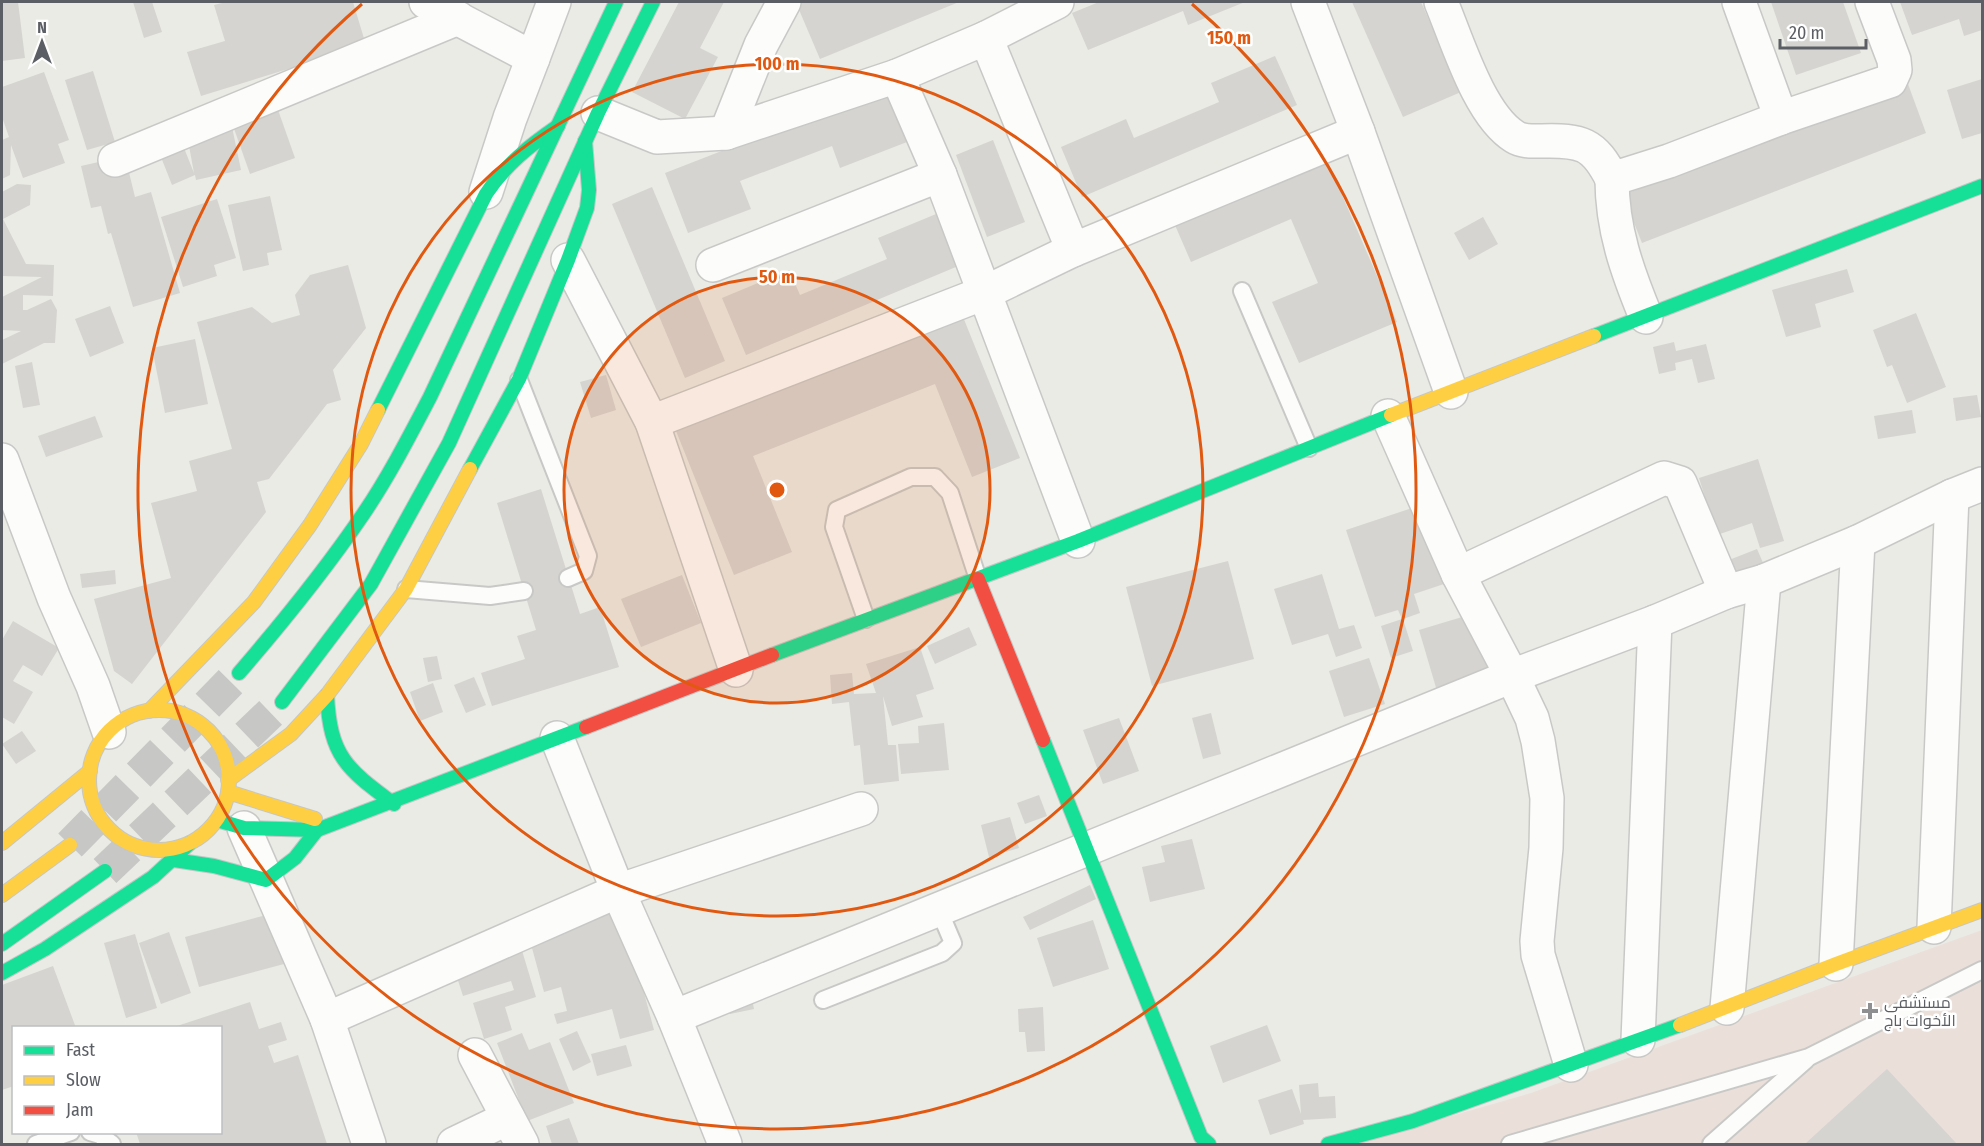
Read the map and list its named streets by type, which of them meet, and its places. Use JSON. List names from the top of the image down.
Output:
{
  "places": {
    "health": ["مستشفى الأخوات باج"]
  },
  "legend": ["Fast", "Slow", "Jam"],
  "scale_bar": "20 m",
  "north": "top",
  "rings": ["150 m", "100 m", "50 m"]
}
